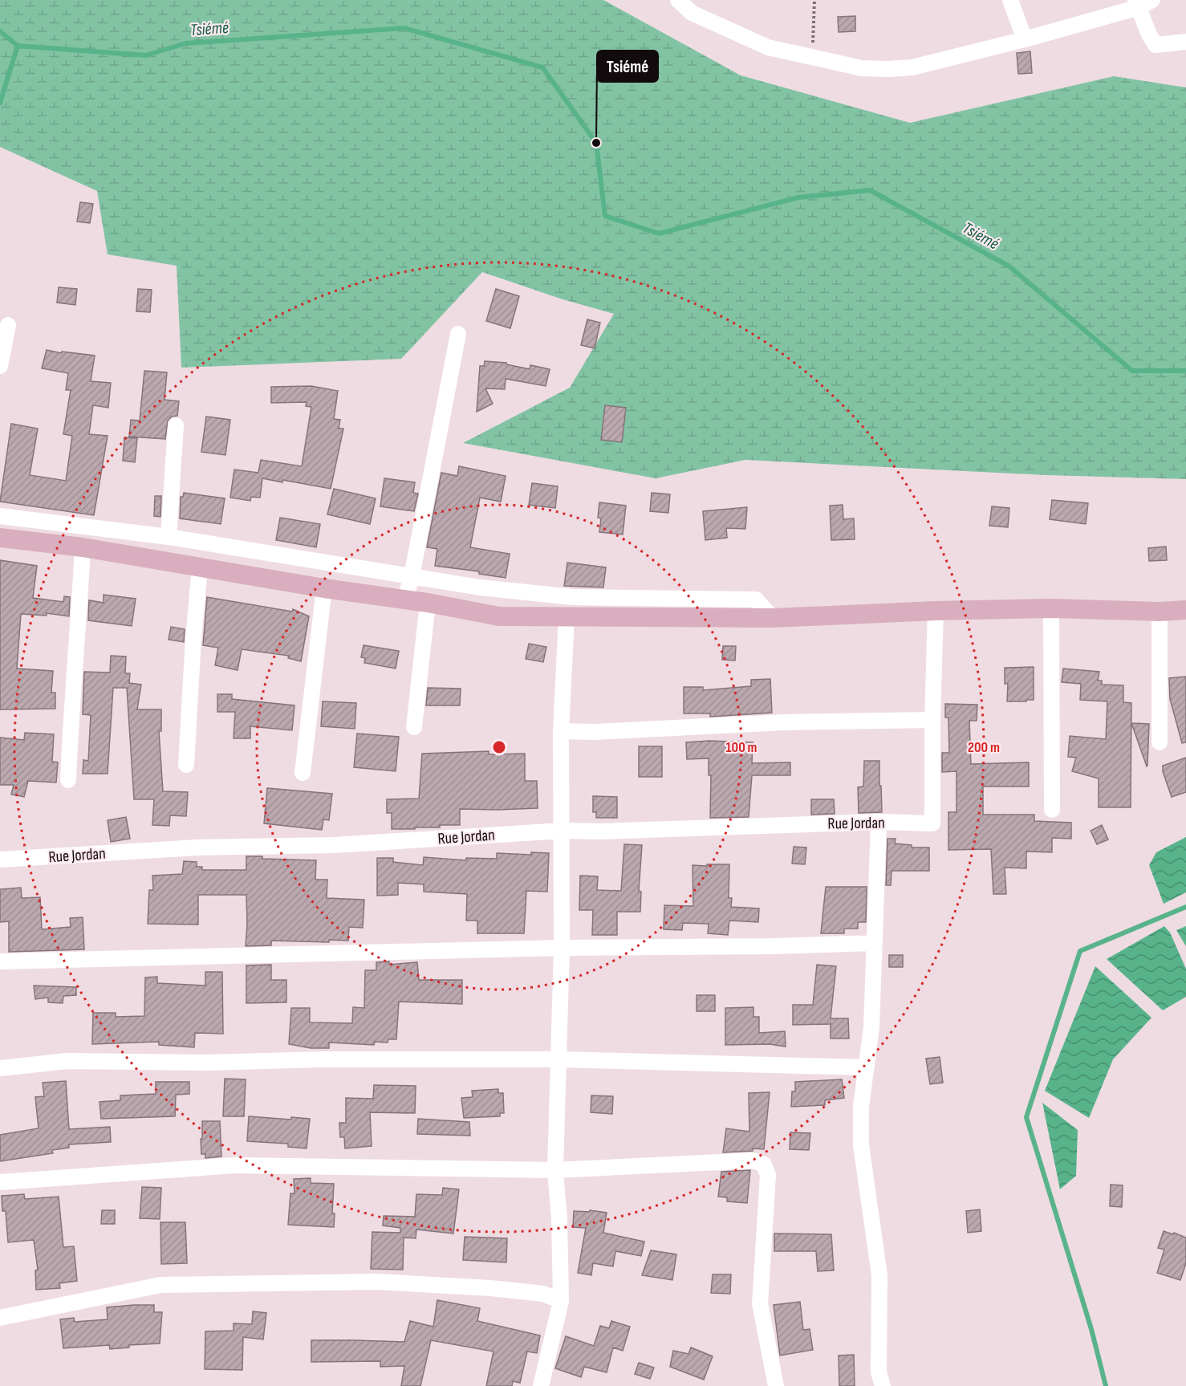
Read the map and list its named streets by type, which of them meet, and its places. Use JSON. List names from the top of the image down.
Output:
{
  "streets": {
    "street": ["Rue Jordan"]
  },
  "water": ["Tsiémé"],
  "places": ["Tsiémé"],
  "rings": ["100 m", "200 m"]
}
